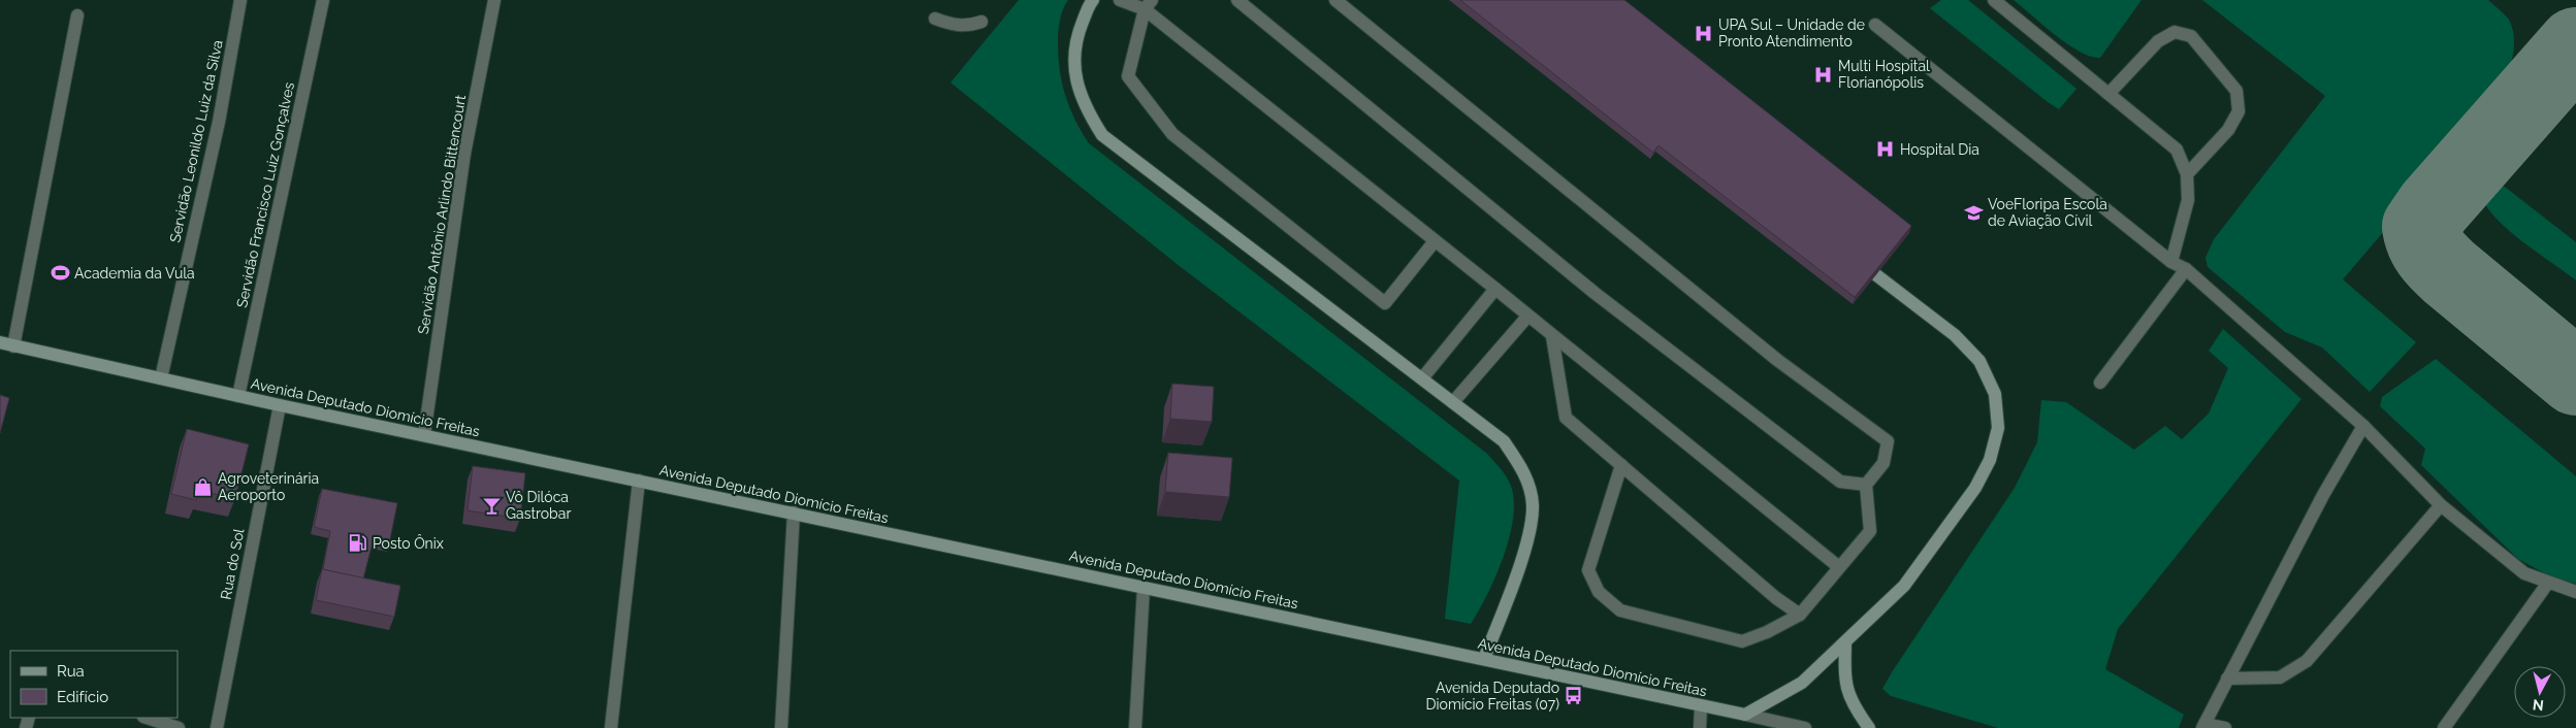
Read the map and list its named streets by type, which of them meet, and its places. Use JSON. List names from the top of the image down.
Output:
{
  "streets": {
    "street": [
      "Servidão Leonildo Luiz da Silva",
      "Servidão Francisco Luiz Gonçalves",
      "Servidão Antônio Arlindo Bittencourt",
      "Avenida Deputado Diomício Freitas",
      "Rua do Sol"
    ]
  },
  "crossings": [
    ["Servidão Leonildo Luiz da Silva", "Avenida Deputado Diomício Freitas"],
    ["Servidão Francisco Luiz Gonçalves", "Avenida Deputado Diomício Freitas"],
    ["Servidão Antônio Arlindo Bittencourt", "Avenida Deputado Diomício Freitas"],
    ["Avenida Deputado Diomício Freitas", "Rua do Sol"]
  ],
  "places": {
    "hospital": ["UPA Sul – Unidade de Pronto Atendimento", "Multi Hospital Florianópolis", "Hospital Dia"],
    "school or university": ["VoeFloripa Escola de Aviação Cívil"],
    "sports": ["Academia da Vula"],
    "shop": ["Agroveterinária Aeroporto"],
    "bar": ["Vô Dilóca Gastrobar"],
    "fuel station": ["Posto Ônix"],
    "bus stop": ["Avenida Deputado Diomício Freitas (07)"]
  },
  "legend": ["Rua", "Edifício"],
  "north": "bottom"
}
